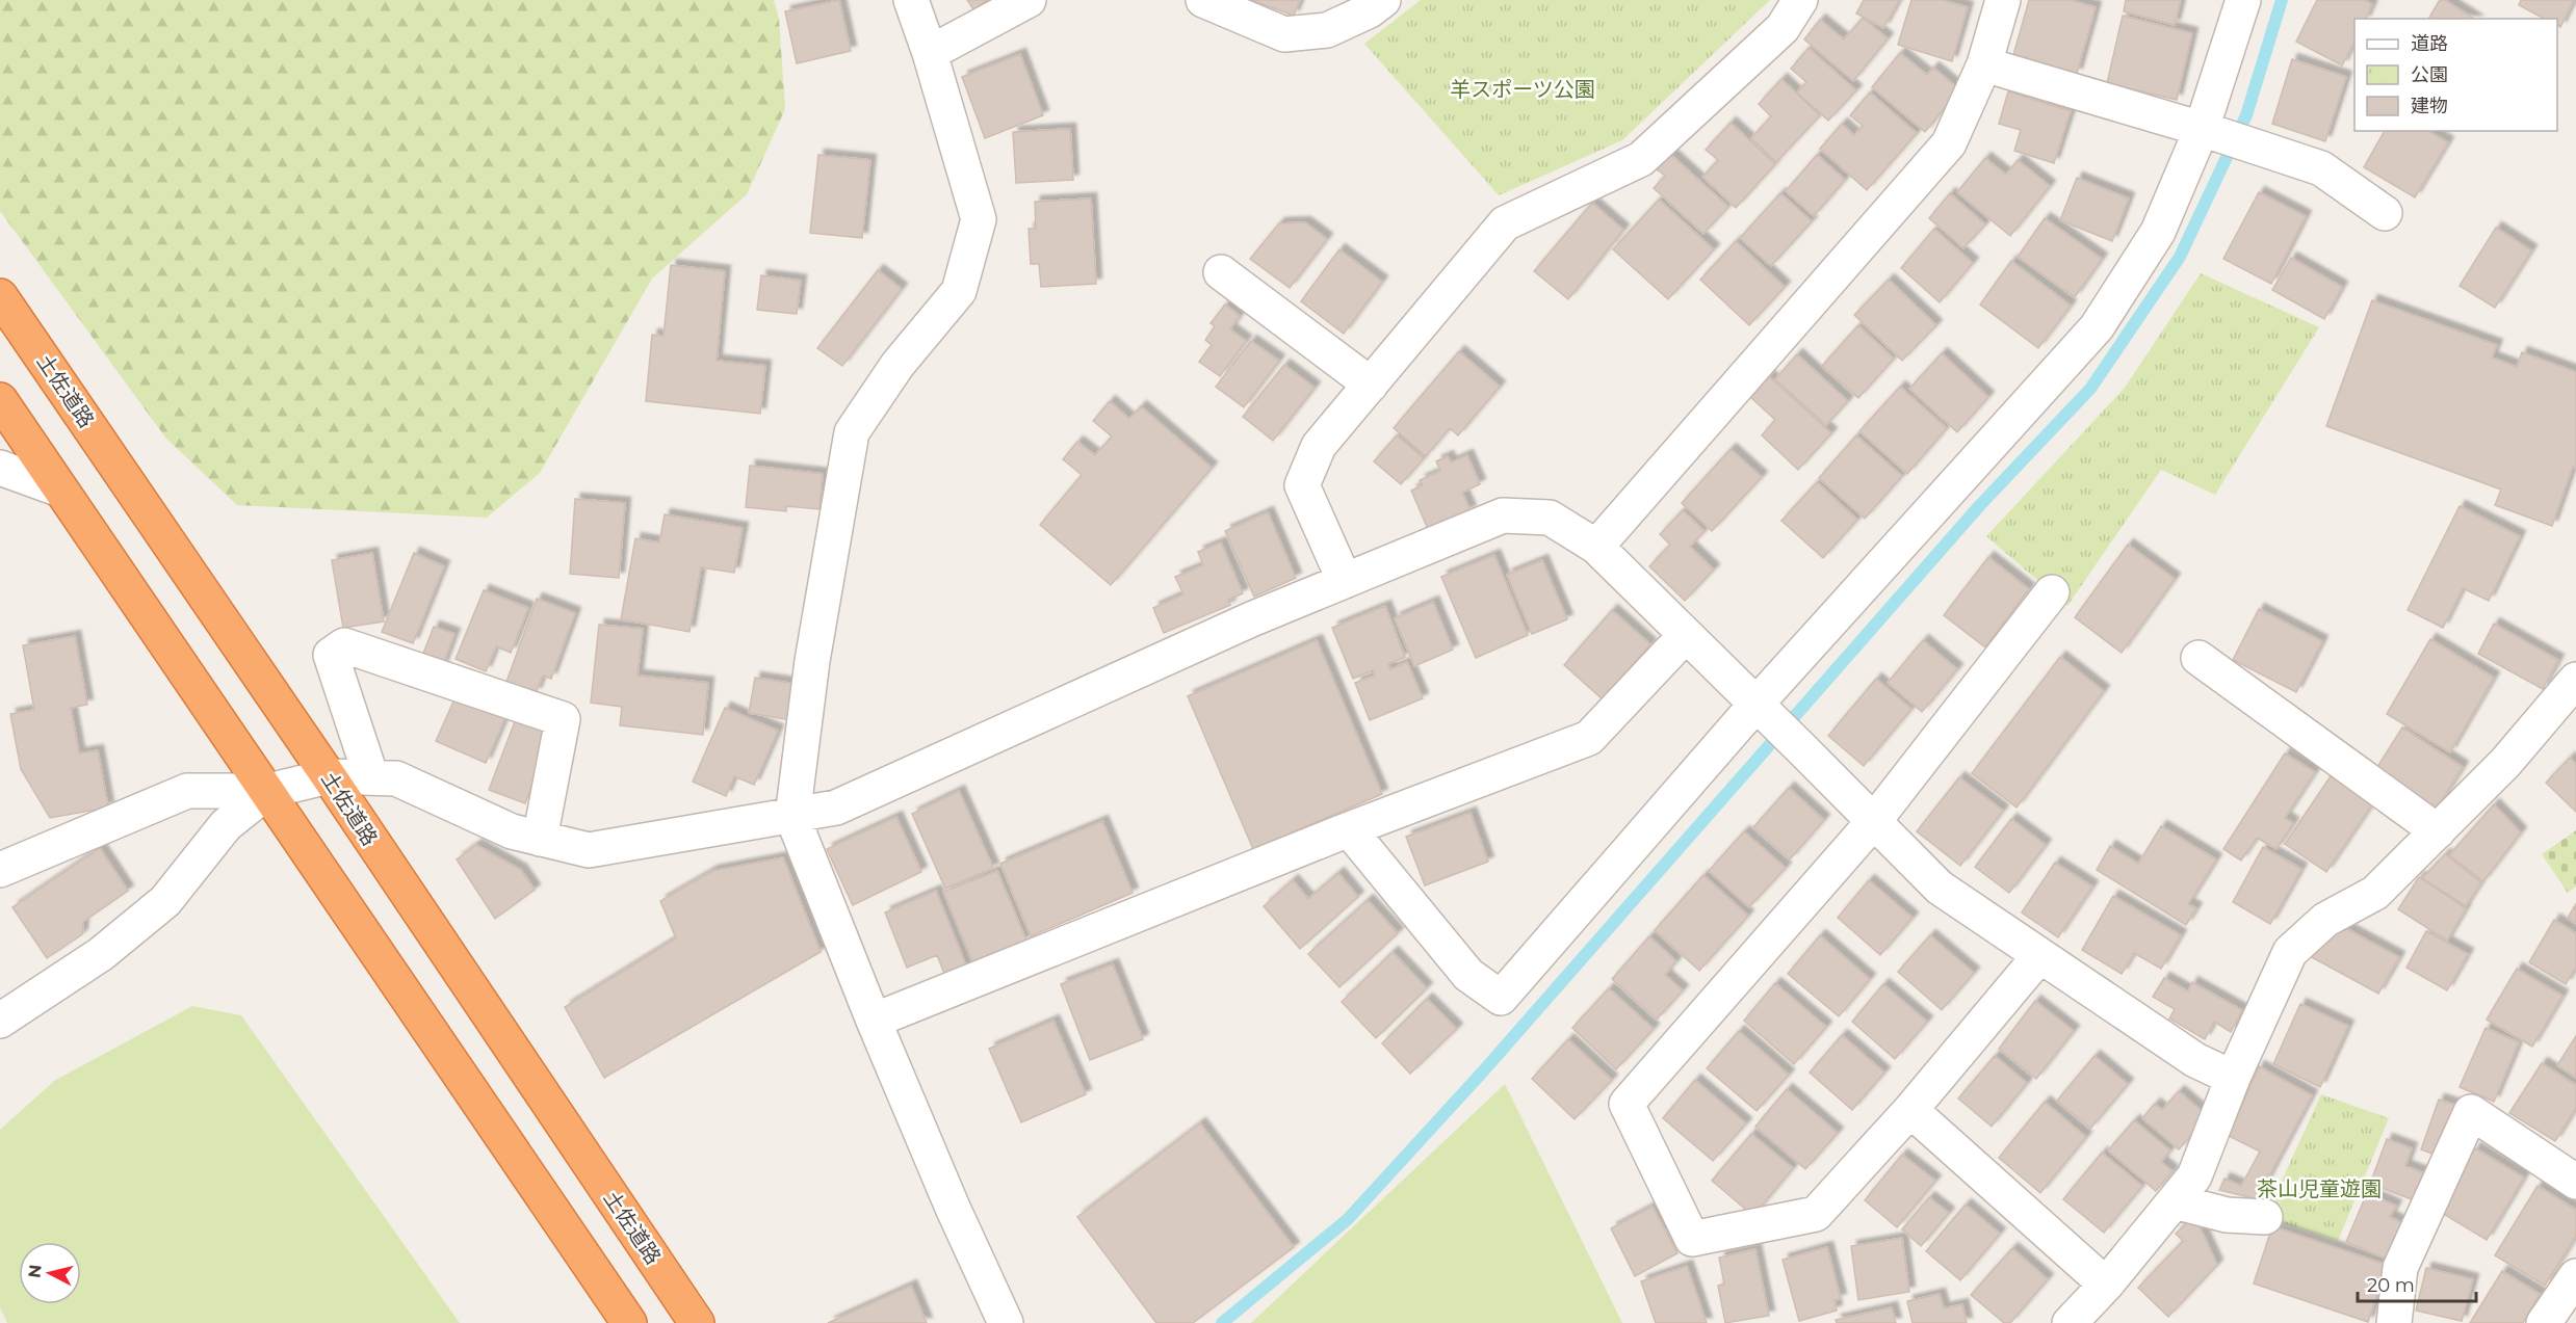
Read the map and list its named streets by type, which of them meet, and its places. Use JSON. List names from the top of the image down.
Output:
{
  "streets": {
    "highway": ["土佐道路"]
  },
  "parks": ["羊スポーツ公園", "茶山児童遊園"],
  "legend": ["道路", "公園", "建物"],
  "scale_bar": "20 m",
  "north": "left"
}
